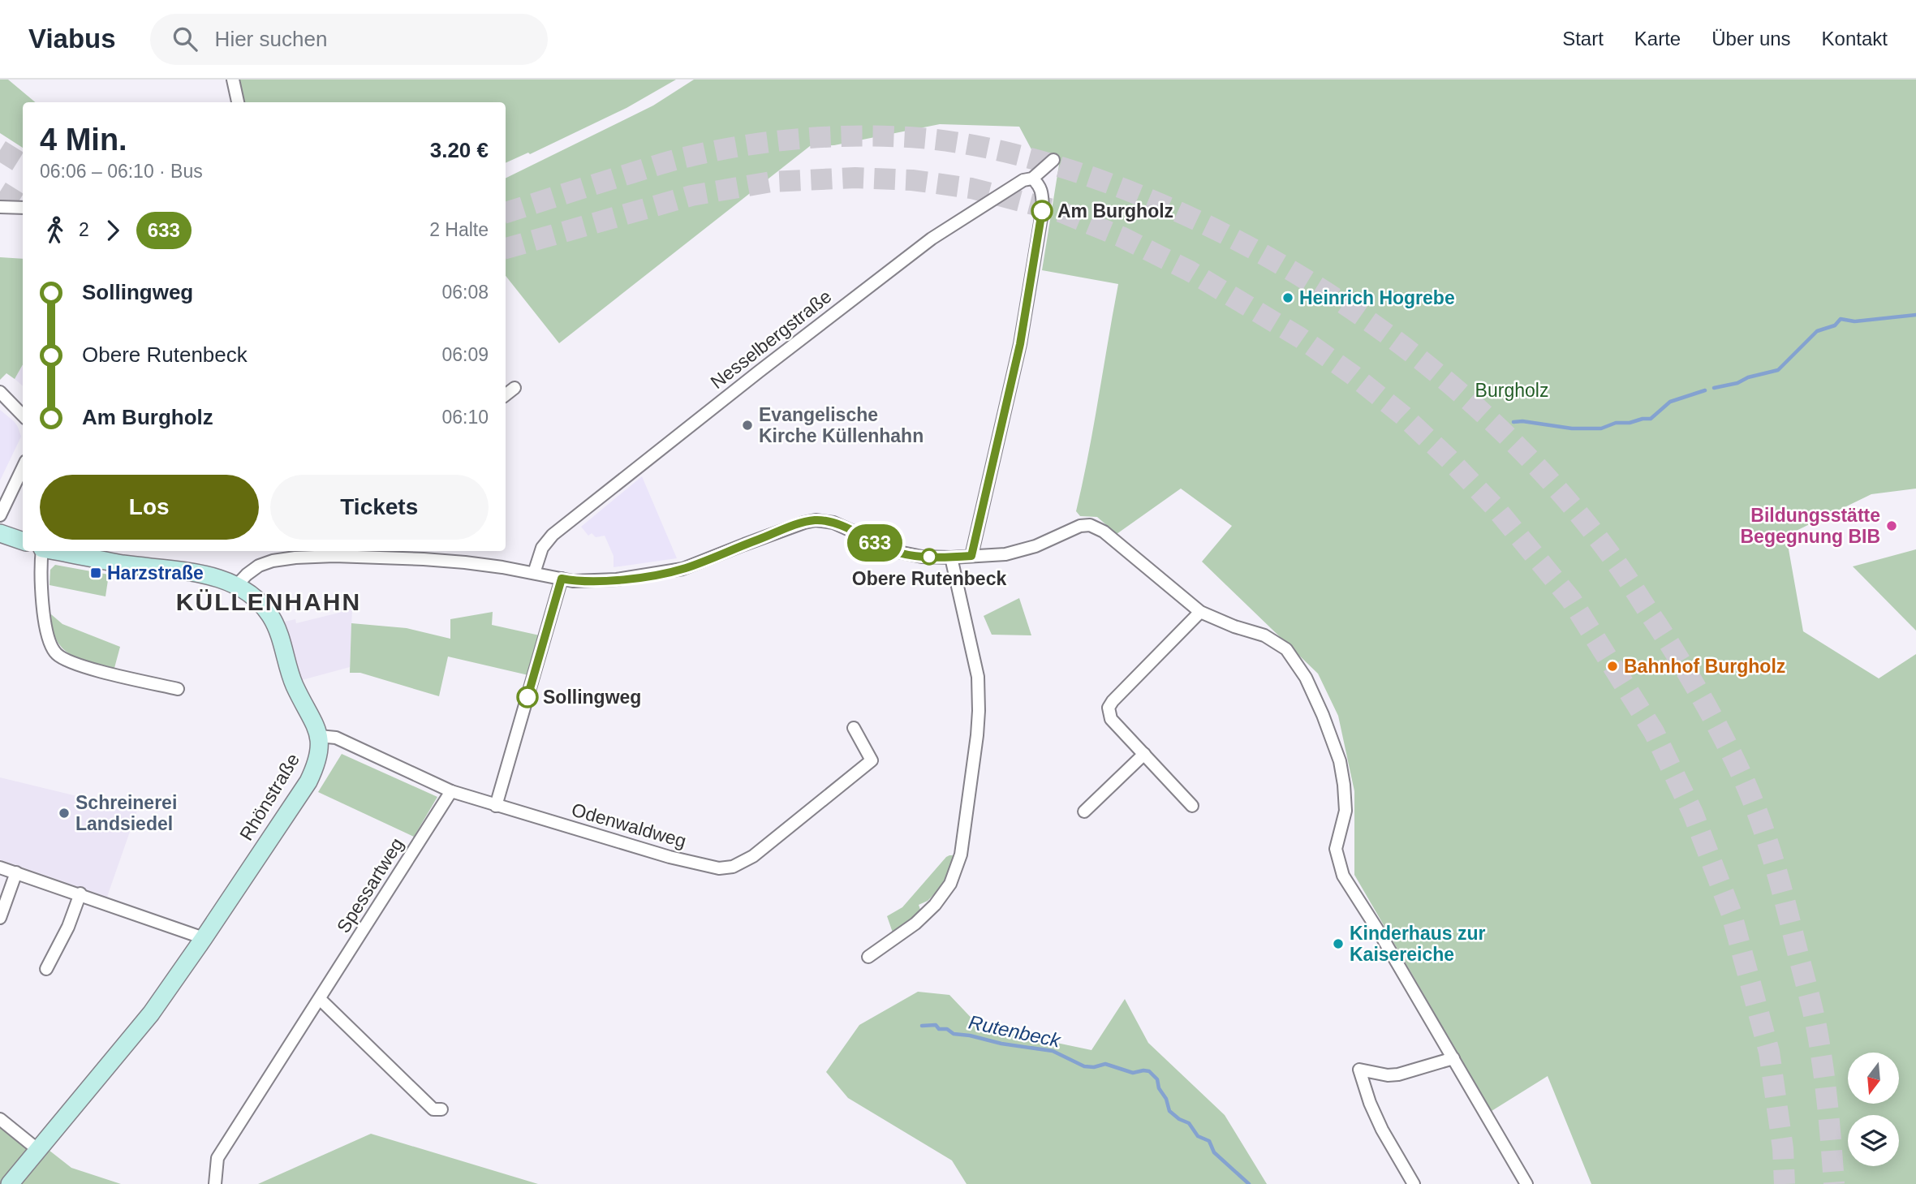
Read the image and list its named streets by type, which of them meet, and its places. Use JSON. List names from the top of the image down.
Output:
{
  "streets": {
    "street": [
      "Nesselbergstraße",
      "Rhönstraße",
      "Odenwaldweg",
      "Spessartweg"
    ]
  },
  "crossings": [
    ["Rhönstraße", "Odenwaldweg"],
    ["Odenwaldweg", "Spessartweg"]
  ],
  "districts": ["KÜLLENHAHN"],
  "water": ["Rutenbeck"],
  "parks": ["Burgholz"],
  "places": {
    "other": [
      "Am Burgholz",
      "Heinrich Hogrebe",
      "Evangelische Kirche Küllenhahn",
      "Bildungsstätte Begegnung BIB",
      "Obere Rutenbeck",
      "Bahnhof Burgholz",
      "Sollingweg",
      "Schreinerei Landsiedel",
      "Kinderhaus zur Kaisereiche"
    ],
    "transit": ["Harzstraße"]
  },
  "lines": ["bus line 633"],
  "north": "bottom",
  "page": {
    "header": "Viabus",
    "search": "Hier suchen",
    "nav": [
      "Start",
      "Karte",
      "Über uns",
      "Kontakt"
    ],
    "on_map": "633",
    "heading": ["4 Min.", "06:06 – 06:10 · Bus", "3.20 €"],
    "legs": ["2", "633", "2 Halte"],
    "list": [
      {
        "name": "Sollingweg",
        "value": "06:08"
      },
      {
        "name": "Obere Rutenbeck",
        "value": "06:09"
      },
      {
        "name": "Am Burgholz",
        "value": "06:10"
      }
    ],
    "buttons": ["Los", "Tickets"]
  }
}
